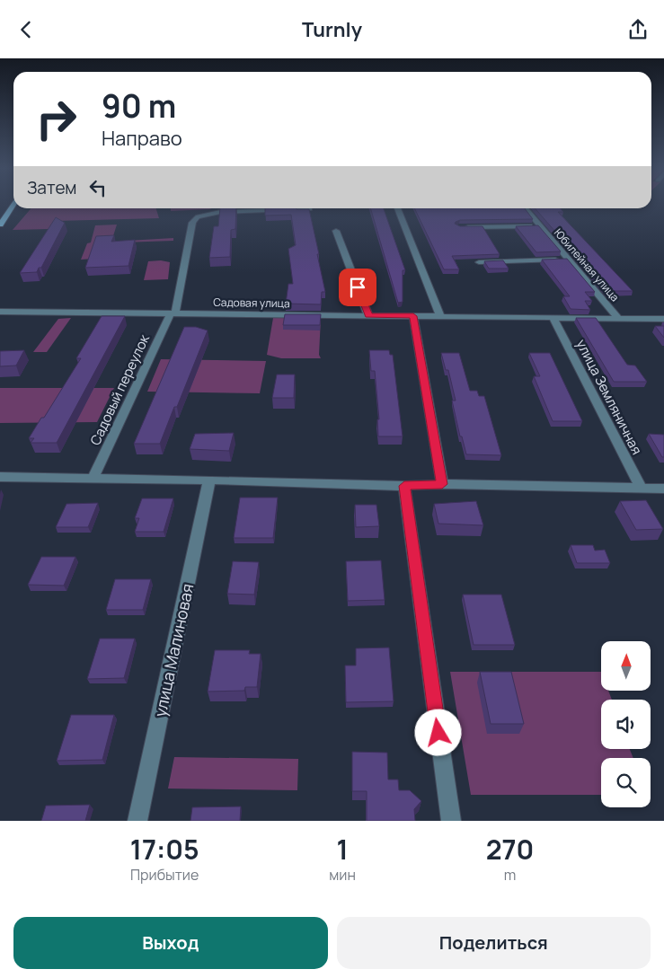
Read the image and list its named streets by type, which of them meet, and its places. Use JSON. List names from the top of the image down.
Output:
{
  "streets": {
    "street": [
      "Юбилейная улица",
      "Садовая улица",
      "Садовый переулок",
      "улица Земляничная",
      "улица Малиновая"
    ]
  },
  "crossings": [
    ["Юбилейная улица", "Садовая улица"],
    ["Садовая улица", "Садовый переулок"],
    ["Садовая улица", "улица Земляничная"]
  ],
  "north": "top",
  "page": {
    "header": "Turnly",
    "turn": ["90 m", "Направо"],
    "then": "Затем",
    "eta": [
      "17:05",
      "Прибытие",
      "1",
      "мин",
      "270",
      "m"
    ],
    "buttons": ["Выход", "Поделиться"]
  }
}
